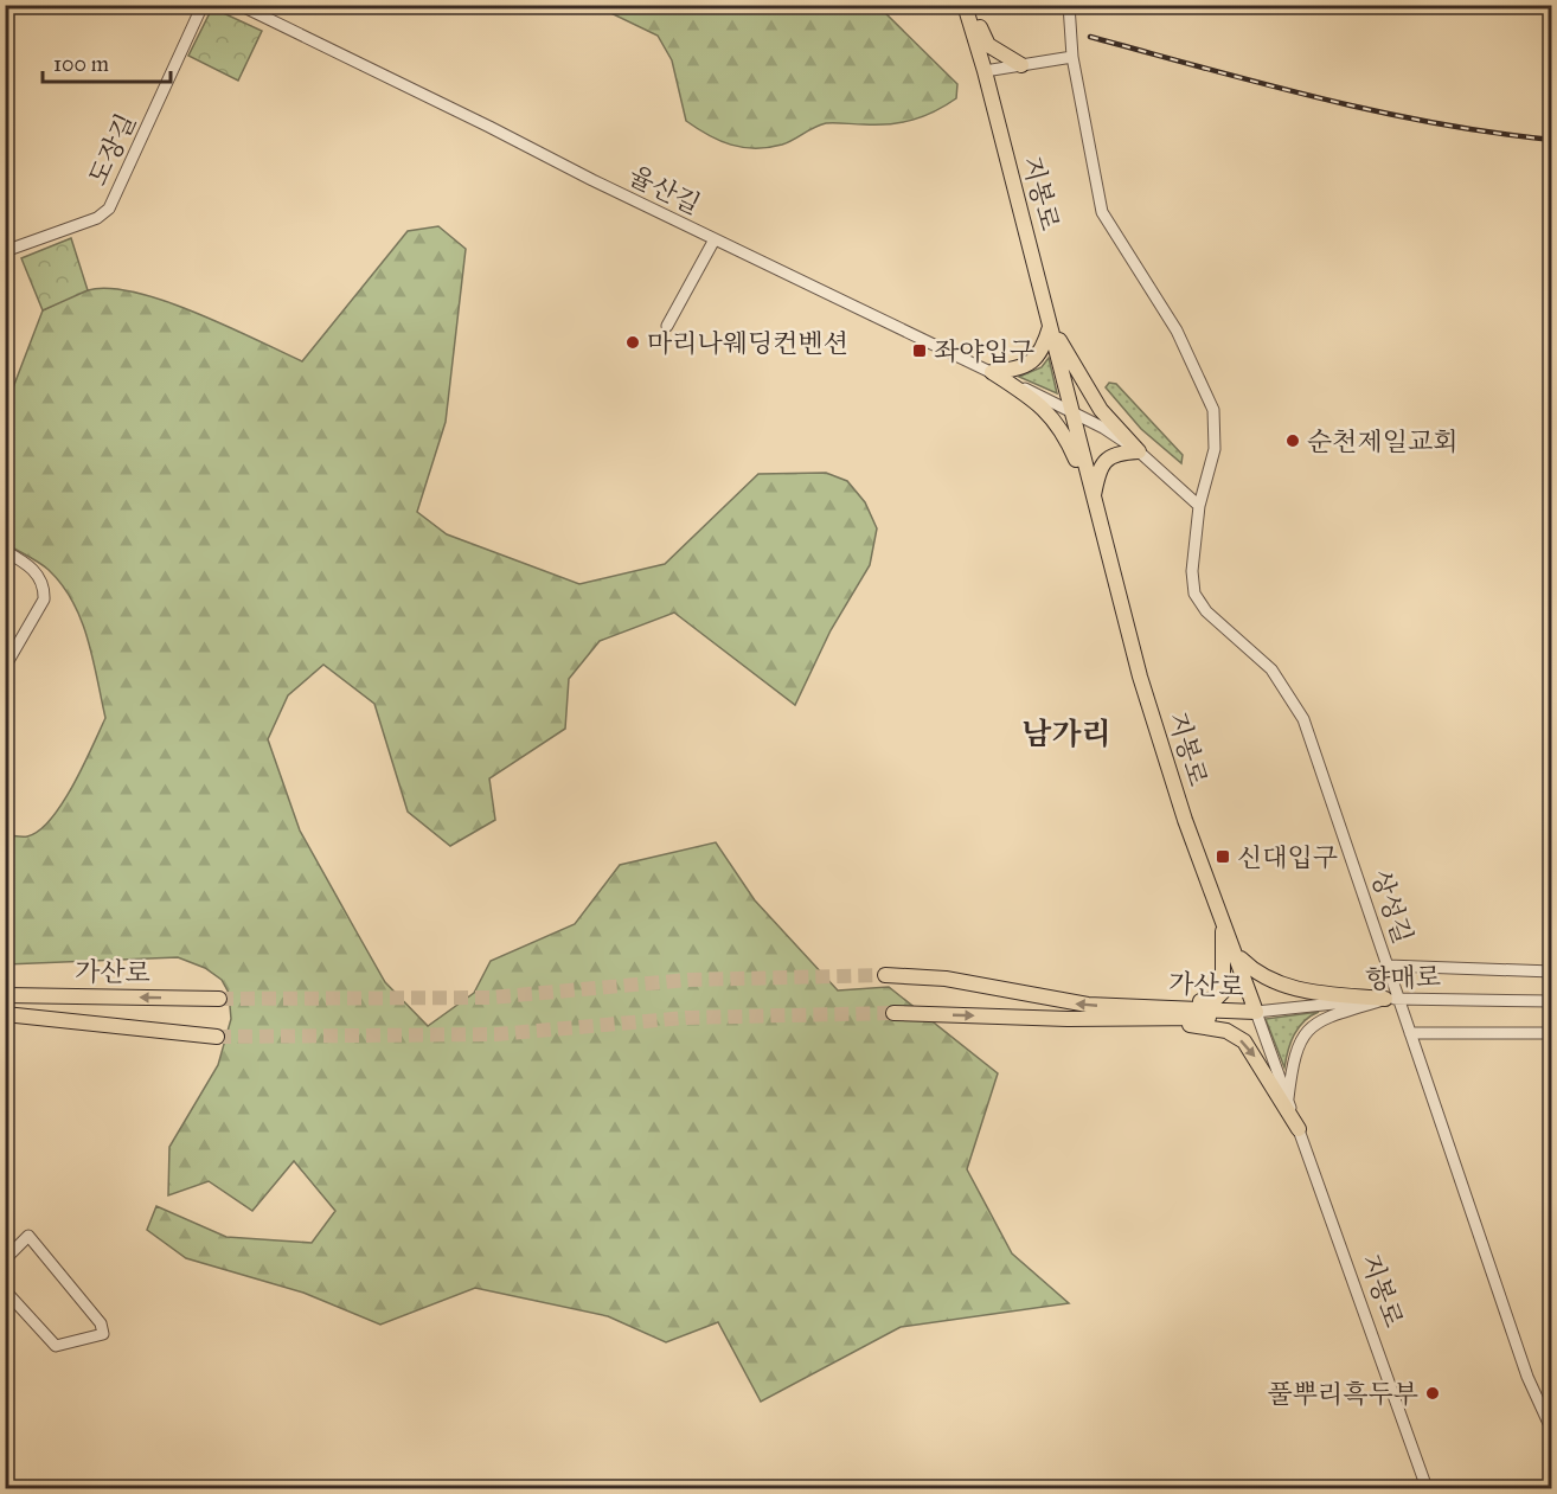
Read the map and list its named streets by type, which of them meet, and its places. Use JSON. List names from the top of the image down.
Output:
{
  "streets": {
    "main road": ["지봉로", "가산로"],
    "street": [
      "도장길",
      "율산길",
      "상성길",
      "향매로"
    ]
  },
  "crossings": [
    ["율산길", "지봉로"],
    ["율산길", "상성길"],
    ["지봉로", "가산로"],
    ["지봉로", "향매로"],
    ["상성길", "향매로"],
    ["가산로", "향매로"]
  ],
  "districts": ["남가리"],
  "places": {
    "other": ["마리나웨딩컨벤션", "순천제일교회", "풀뿌리흑두부"],
    "transit": ["좌야입구", "신대입구"]
  },
  "scale_bar": "100 m"
}
